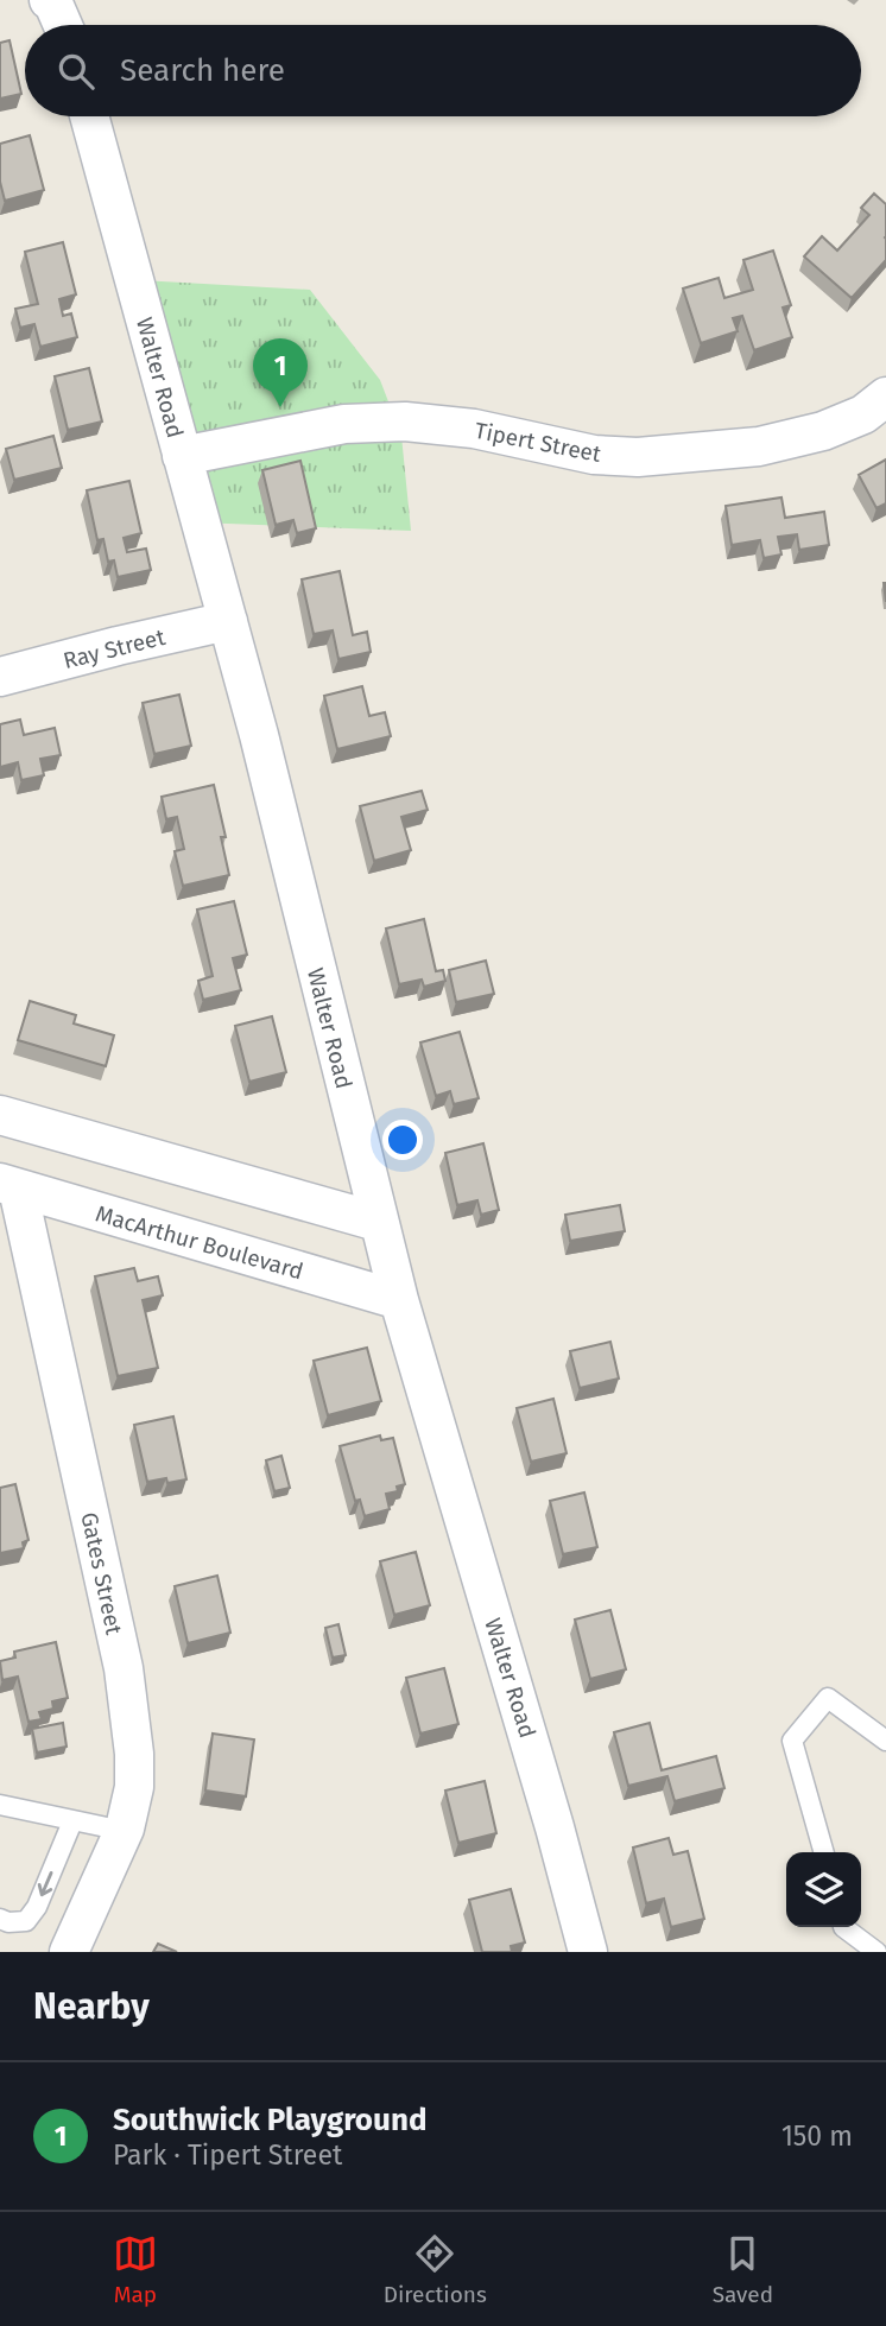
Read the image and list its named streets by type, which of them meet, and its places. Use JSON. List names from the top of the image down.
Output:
{
  "streets": {
    "street": [
      "Walter Road",
      "Tipert Street",
      "Ray Street",
      "MacArthur Boulevard",
      "Gates Street"
    ]
  },
  "crossings": [
    ["Walter Road", "Tipert Street"],
    ["Walter Road", "Ray Street"],
    ["Walter Road", "MacArthur Boulevard"],
    ["MacArthur Boulevard", "Gates Street"]
  ],
  "page": {
    "search": "Search here",
    "pins": "1",
    "heading": "Nearby",
    "list": [
      {
        "mark": "1",
        "name": "Southwick Playground",
        "note": "Park · Tipert Street",
        "value": "150 m"
      }
    ],
    "nav": ["Map", "Directions", "Saved"]
  }
}
